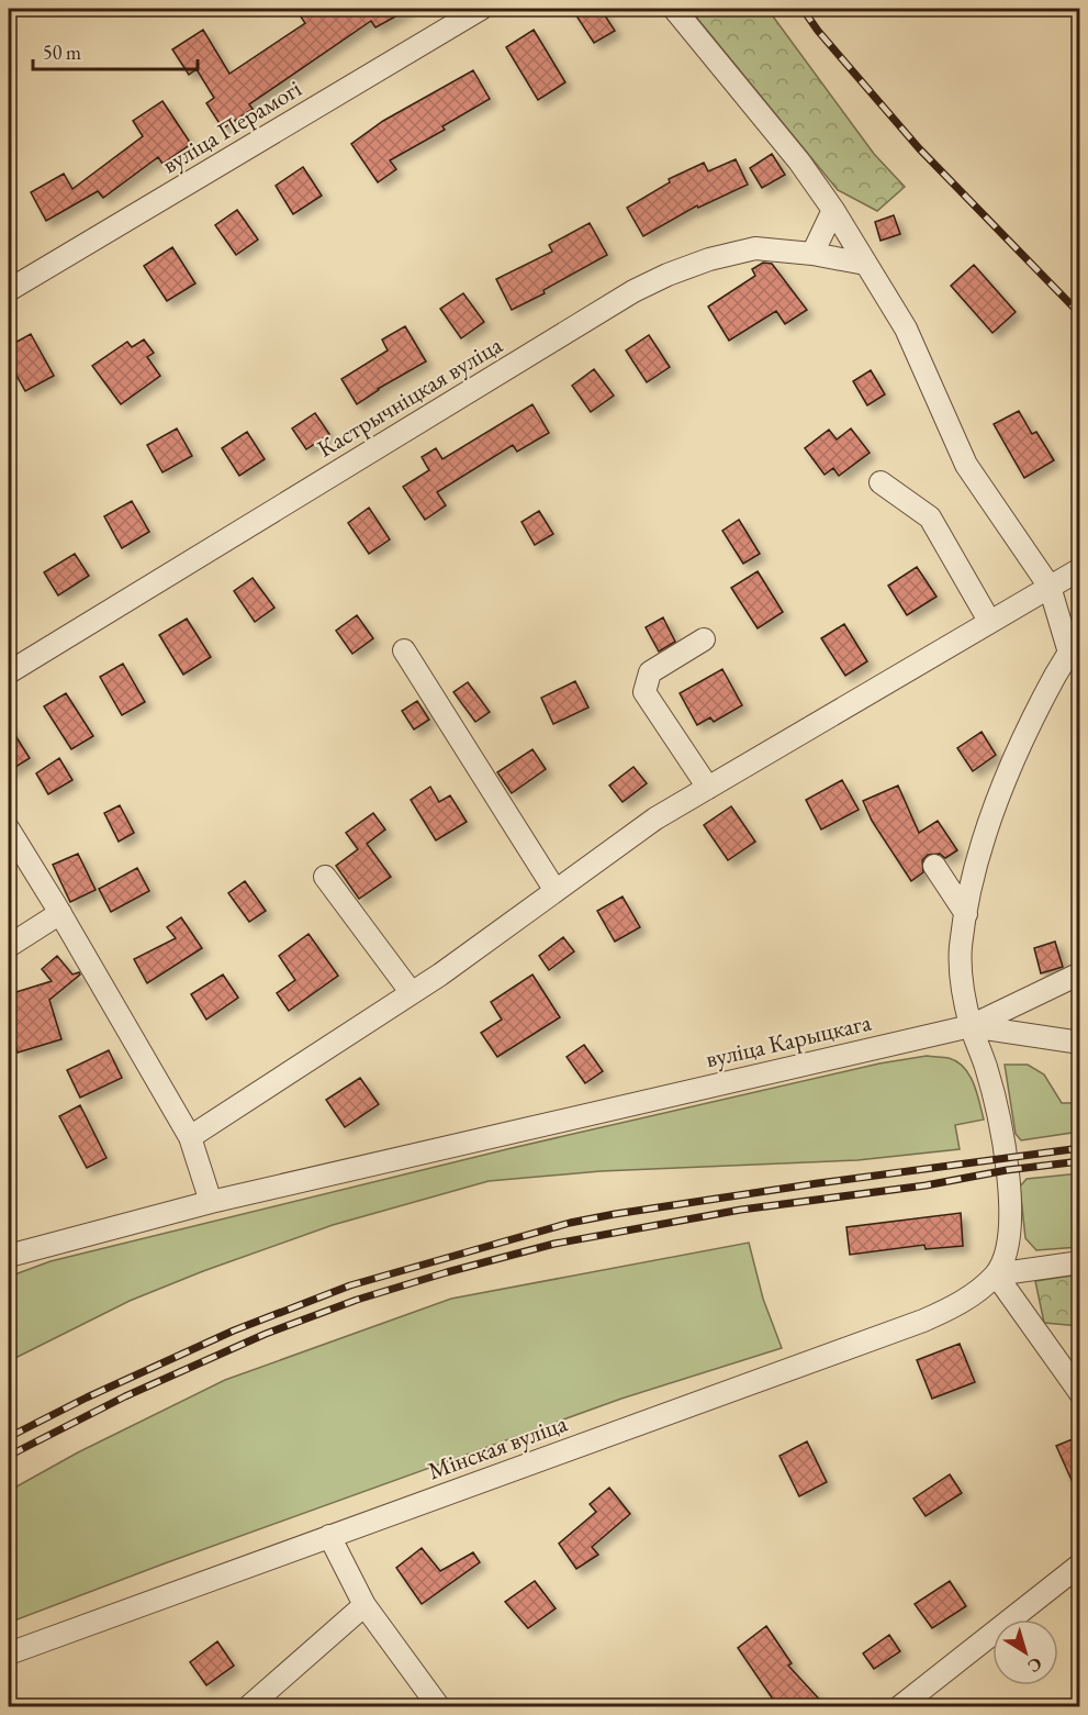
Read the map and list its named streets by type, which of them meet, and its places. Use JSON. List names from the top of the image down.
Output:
{
  "streets": {
    "street": [
      "вуліца Перамогі",
      "Кастрычніцкая вуліца",
      "вуліца Карыцкага",
      "Мінская вуліца"
    ]
  },
  "scale_bar": "50 m",
  "north": "bottom right"
}
